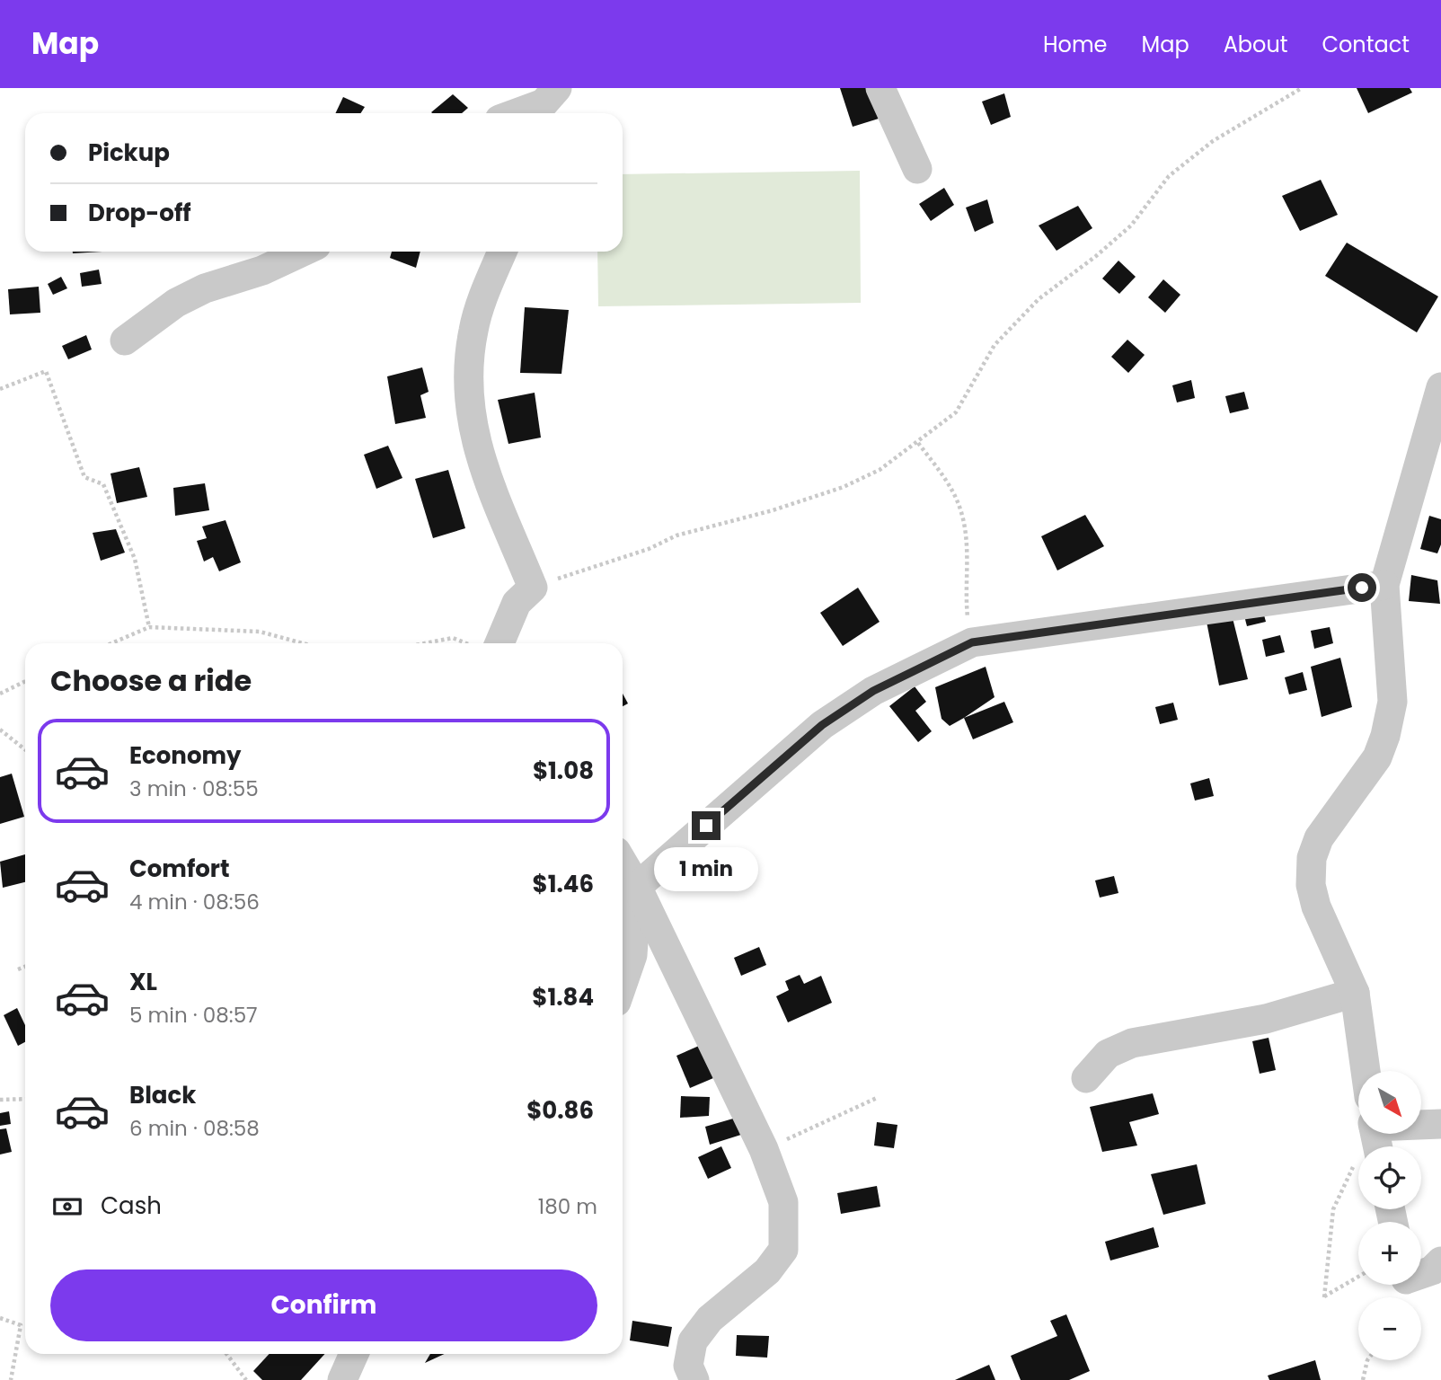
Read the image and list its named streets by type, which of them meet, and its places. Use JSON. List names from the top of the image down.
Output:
{
  "north": "bottom right",
  "page": {
    "header": "Map",
    "nav": [
      "Home",
      "Map",
      "About",
      "Contact"
    ],
    "banner": ["Pickup", "Drop-off"],
    "heading": "Choose a ride",
    "list": [
      {
        "name": "Economy",
        "note": "3 min · 08:55",
        "value": "$1.08"
      },
      {
        "name": "Comfort",
        "note": "4 min · 08:56",
        "value": "$1.46"
      },
      {
        "name": "XL",
        "note": "5 min · 08:57",
        "value": "$1.84"
      },
      {
        "name": "Black",
        "note": "6 min · 08:58",
        "value": "$0.86"
      }
    ],
    "bubble": "1 min",
    "map_buttons": ["+", "−"],
    "pay": ["Cash", "180 m"],
    "buttons": "Confirm"
  }
}
